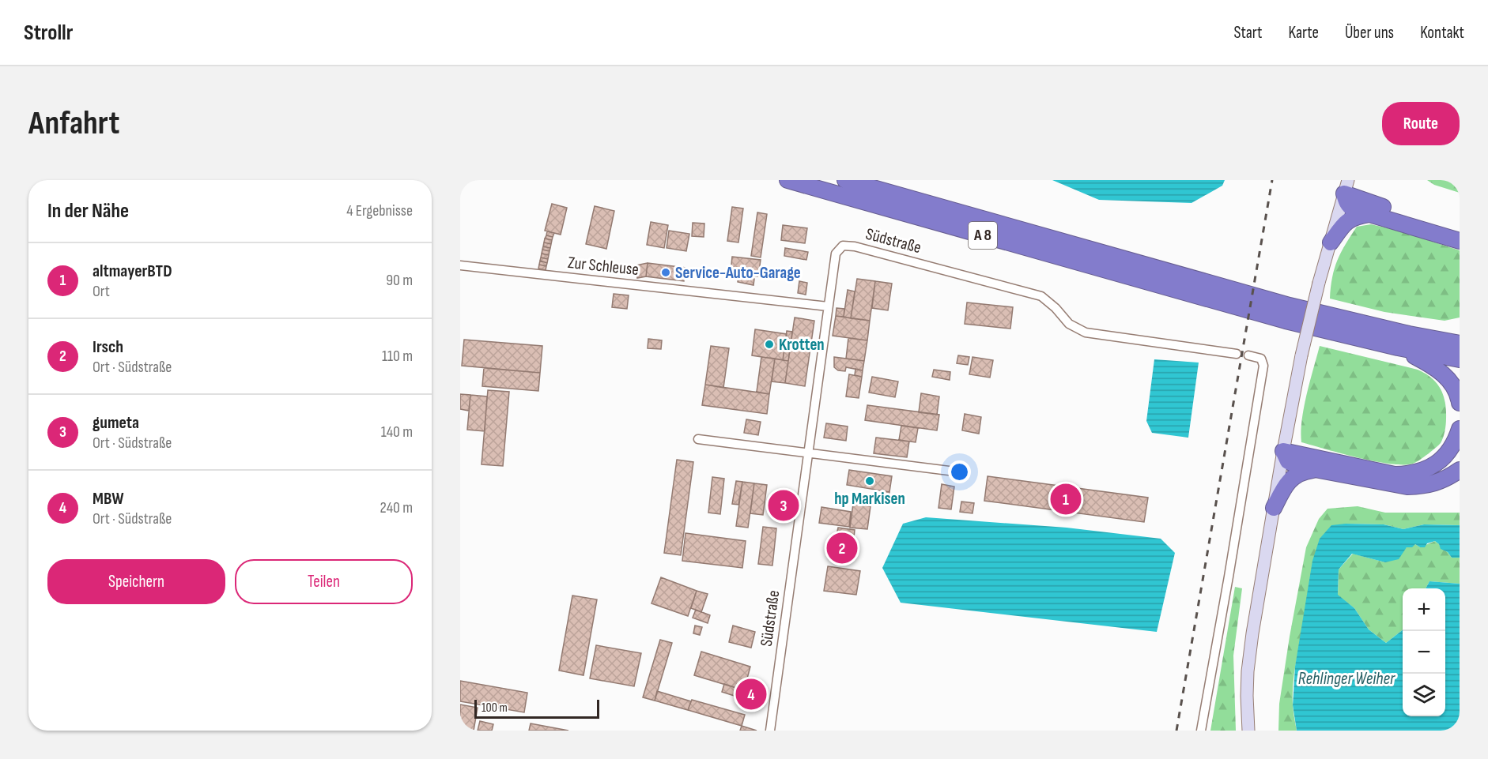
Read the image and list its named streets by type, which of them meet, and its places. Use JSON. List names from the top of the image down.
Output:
{
  "streets": {
    "highway": ["A 8"],
    "street": ["Südstraße", "Zur Schleuse"]
  },
  "crossings": [
    ["Südstraße", "Zur Schleuse"]
  ],
  "water": ["Rehlinger Weiher"],
  "places": ["Service-Auto-Garage", "Krotten", "hp Markisen"],
  "scale_bar": "100 m",
  "page": {
    "header": "Strollr",
    "nav": [
      "Start",
      "Karte",
      "Über uns",
      "Kontakt"
    ],
    "buttons": [
      "Route",
      ["Speichern", "Teilen"]
    ],
    "title": "Anfahrt",
    "heading": ["In der Nähe", "4 Ergebnisse"],
    "list": [
      {
        "mark": "1",
        "name": "altmayerBTD",
        "note": "Ort",
        "value": "90 m"
      },
      {
        "mark": "2",
        "name": "Irsch",
        "note": "Ort · Südstraße",
        "value": "110 m"
      },
      {
        "mark": "3",
        "name": "gumeta",
        "note": "Ort · Südstraße",
        "value": "140 m"
      },
      {
        "mark": "4",
        "name": "MBW",
        "note": "Ort · Südstraße",
        "value": "240 m"
      }
    ],
    "pins": [
      "1",
      "3",
      "2",
      "4"
    ],
    "map_buttons": ["+", "−"],
    "scale": "100 m"
  }
}
